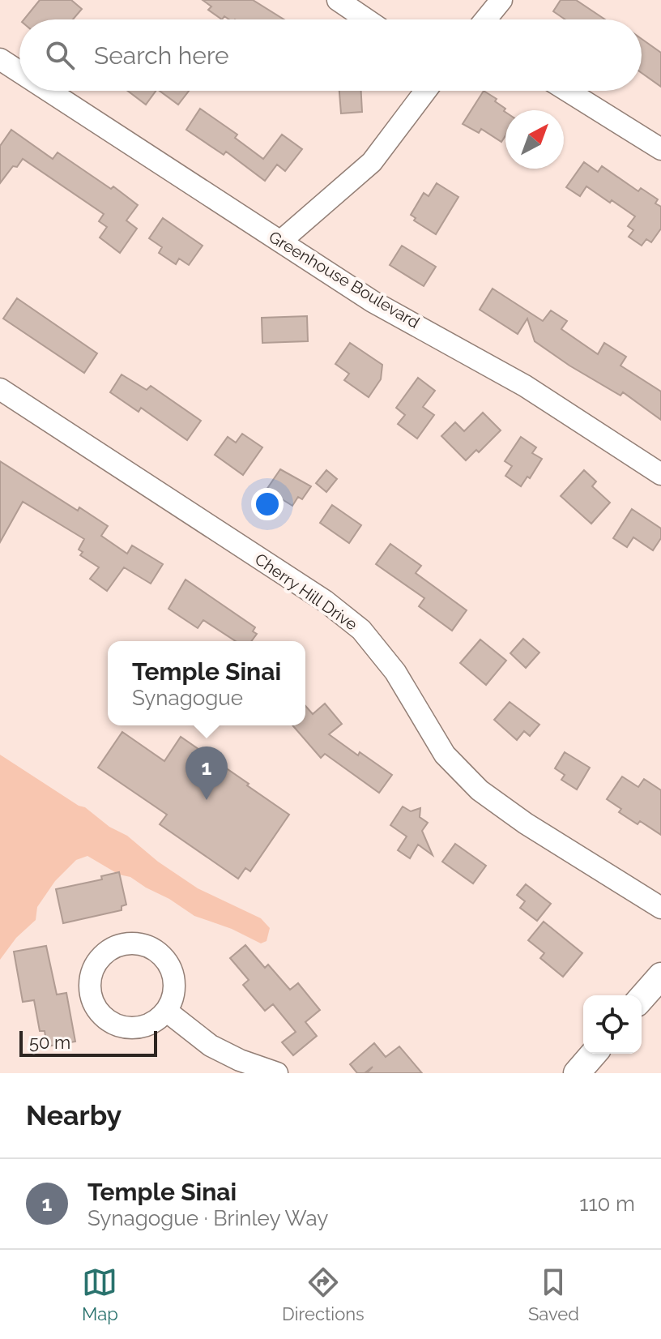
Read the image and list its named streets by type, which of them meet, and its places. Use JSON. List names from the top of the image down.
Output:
{
  "streets": {
    "street": ["Greenhouse Boulevard", "Cherry Hill Drive"]
  },
  "scale_bar": "50 m",
  "north": "top right",
  "page": {
    "search": "Search here",
    "popup": ["Temple Sinai", "Synagogue"],
    "pins": "1",
    "scale": "50 m",
    "heading": "Nearby",
    "list": [
      {
        "mark": "1",
        "name": "Temple Sinai",
        "note": "Synagogue · Brinley Way",
        "value": "110 m"
      }
    ],
    "nav": ["Map", "Directions", "Saved"]
  }
}
